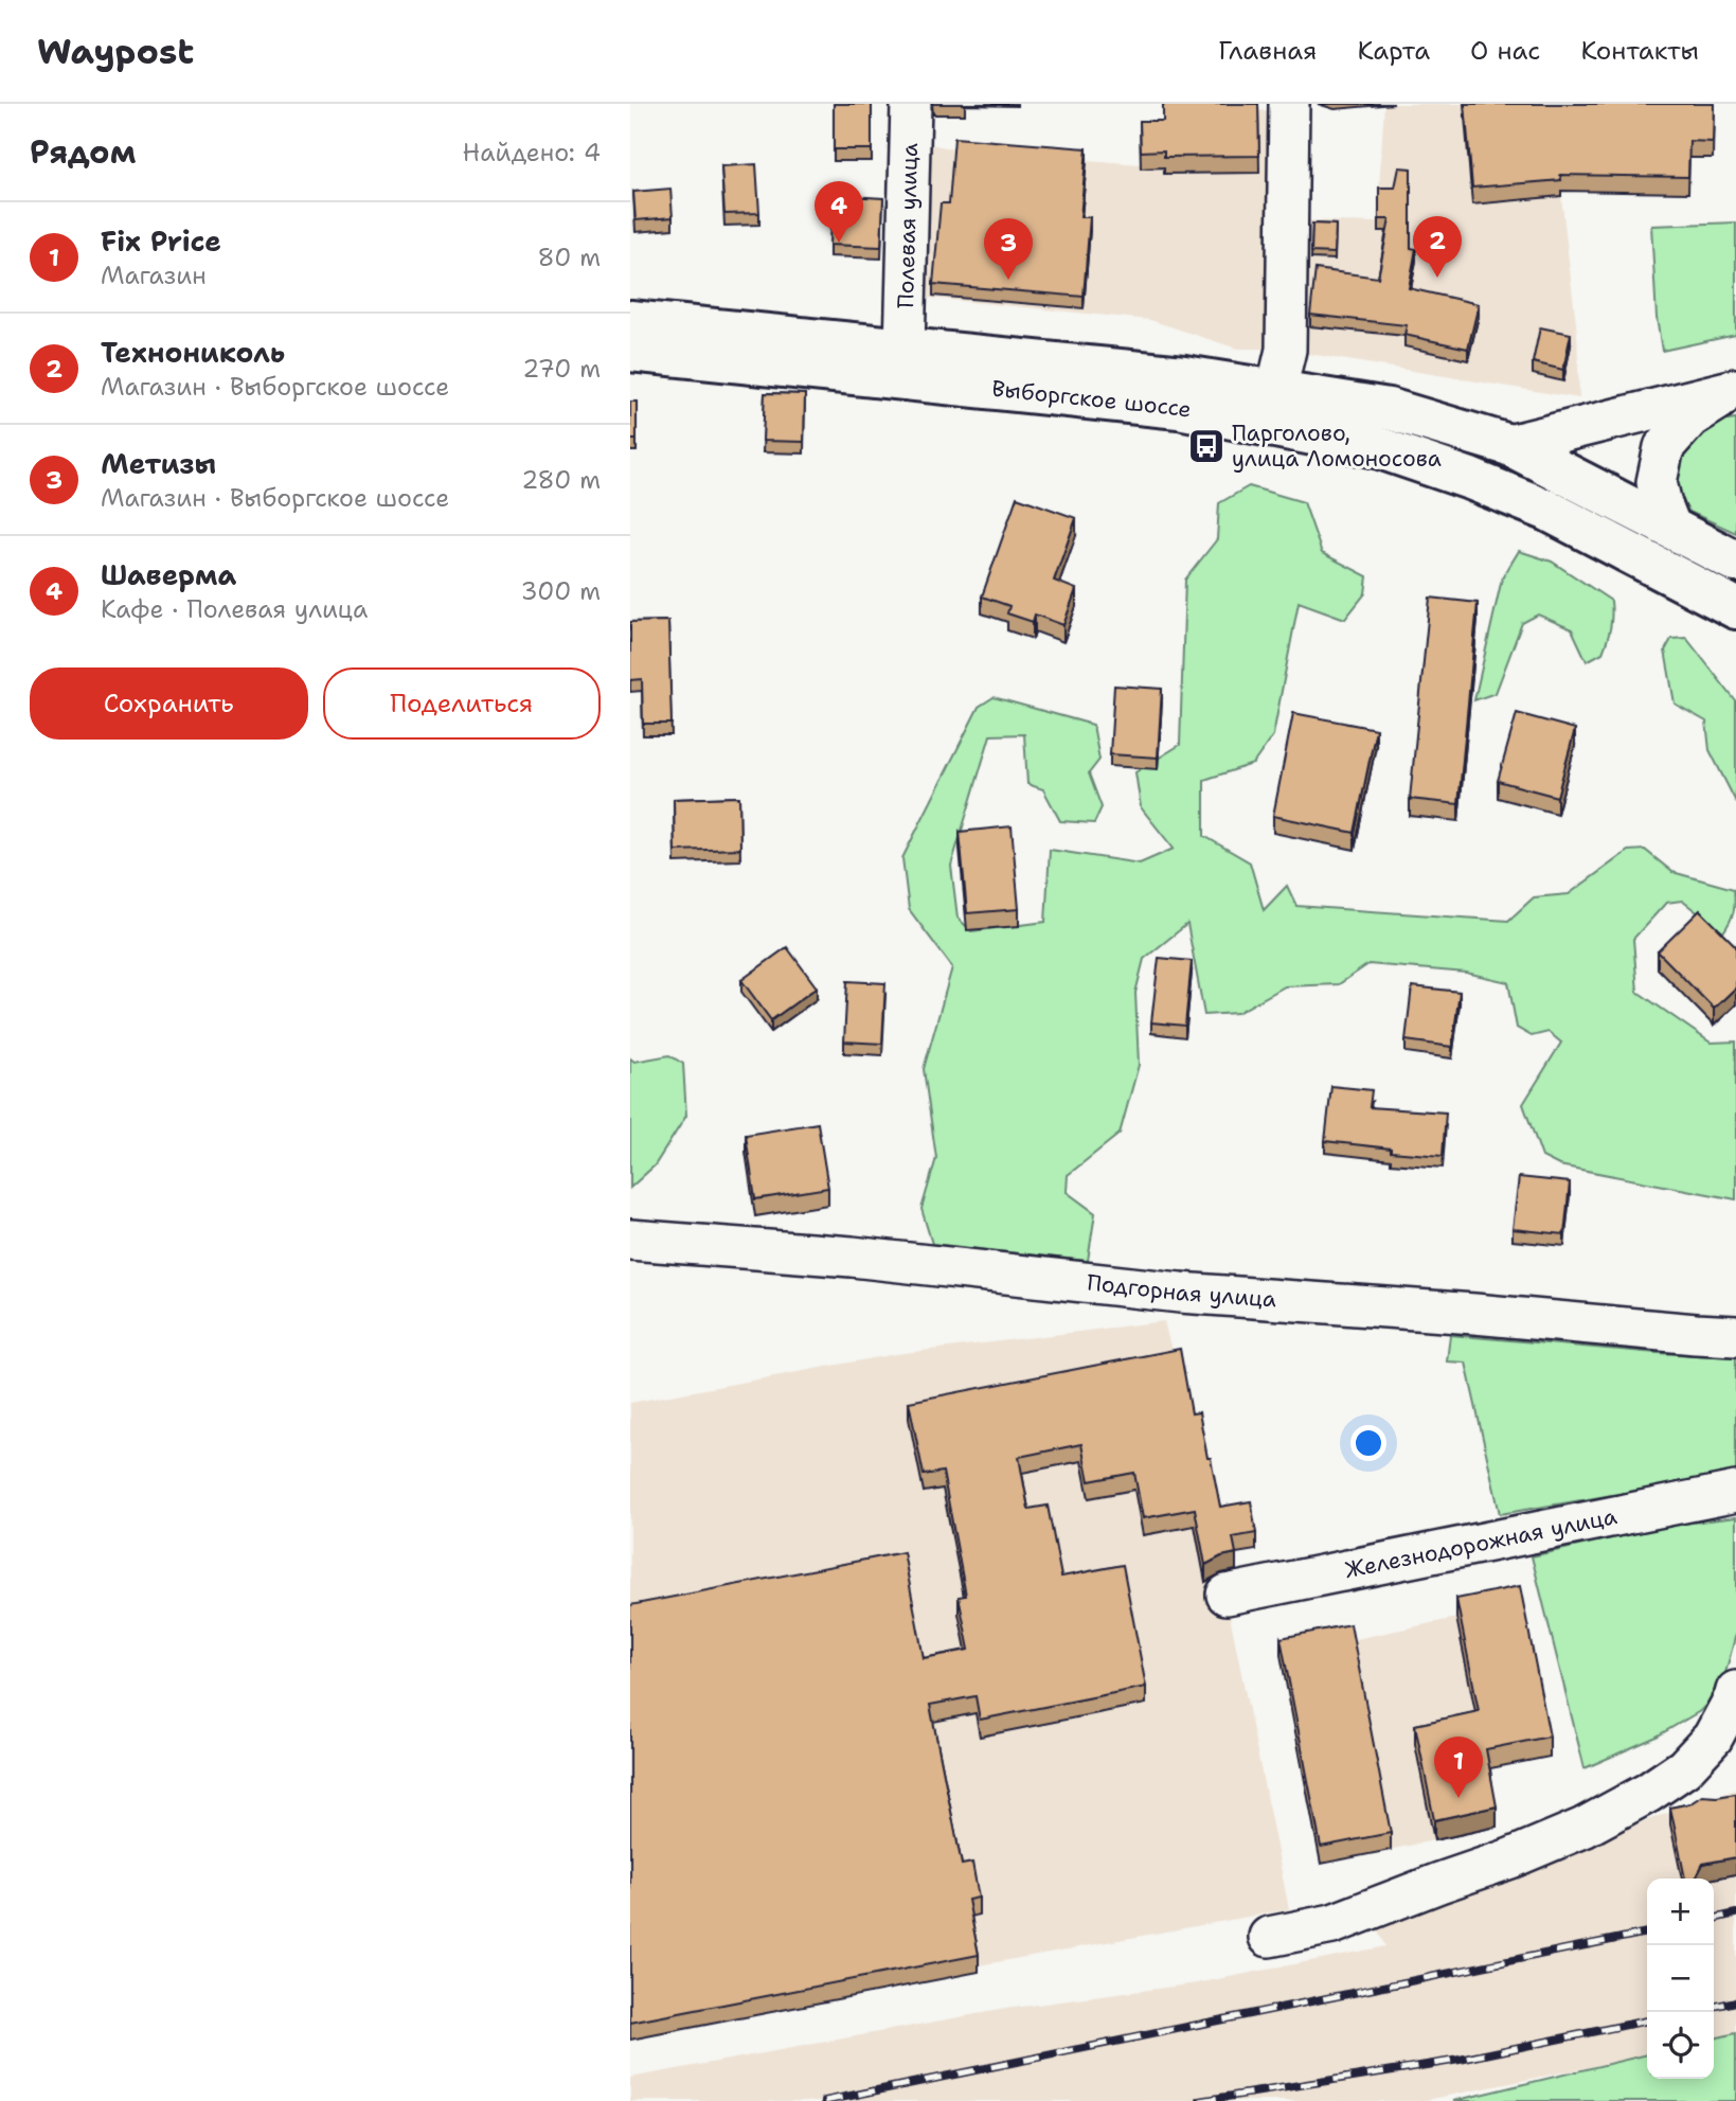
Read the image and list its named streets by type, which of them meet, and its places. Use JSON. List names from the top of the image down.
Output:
{
  "streets": {
    "main road": ["Выборгское шоссе"],
    "street": ["Полевая улица", "Подгорная улица", "Железнодорожная улица"]
  },
  "crossings": [
    ["Полевая улица", "Выборгское шоссе"]
  ],
  "places": {
    "bus stop": ["Парголово, улица Ломоносова"]
  },
  "page": {
    "header": "Waypost",
    "nav": [
      "Главная",
      "Карта",
      "О нас",
      "Контакты"
    ],
    "heading": ["Рядом", "Найдено: 4"],
    "pins": [
      "4",
      "2",
      "3",
      "1"
    ],
    "list": [
      {
        "mark": "1",
        "name": "Fix Price",
        "note": "Магазин",
        "value": "80 m"
      },
      {
        "mark": "2",
        "name": "Технониколь",
        "note": "Магазин · Выборгское шоссе",
        "value": "270 m"
      },
      {
        "mark": "3",
        "name": "Метизы",
        "note": "Магазин · Выборгское шоссе",
        "value": "280 m"
      },
      {
        "mark": "4",
        "name": "Шаверма",
        "note": "Кафе · Полевая улица",
        "value": "300 m"
      }
    ],
    "buttons": ["Сохранить", "Поделиться"],
    "map_buttons": ["+", "−"]
  }
}
